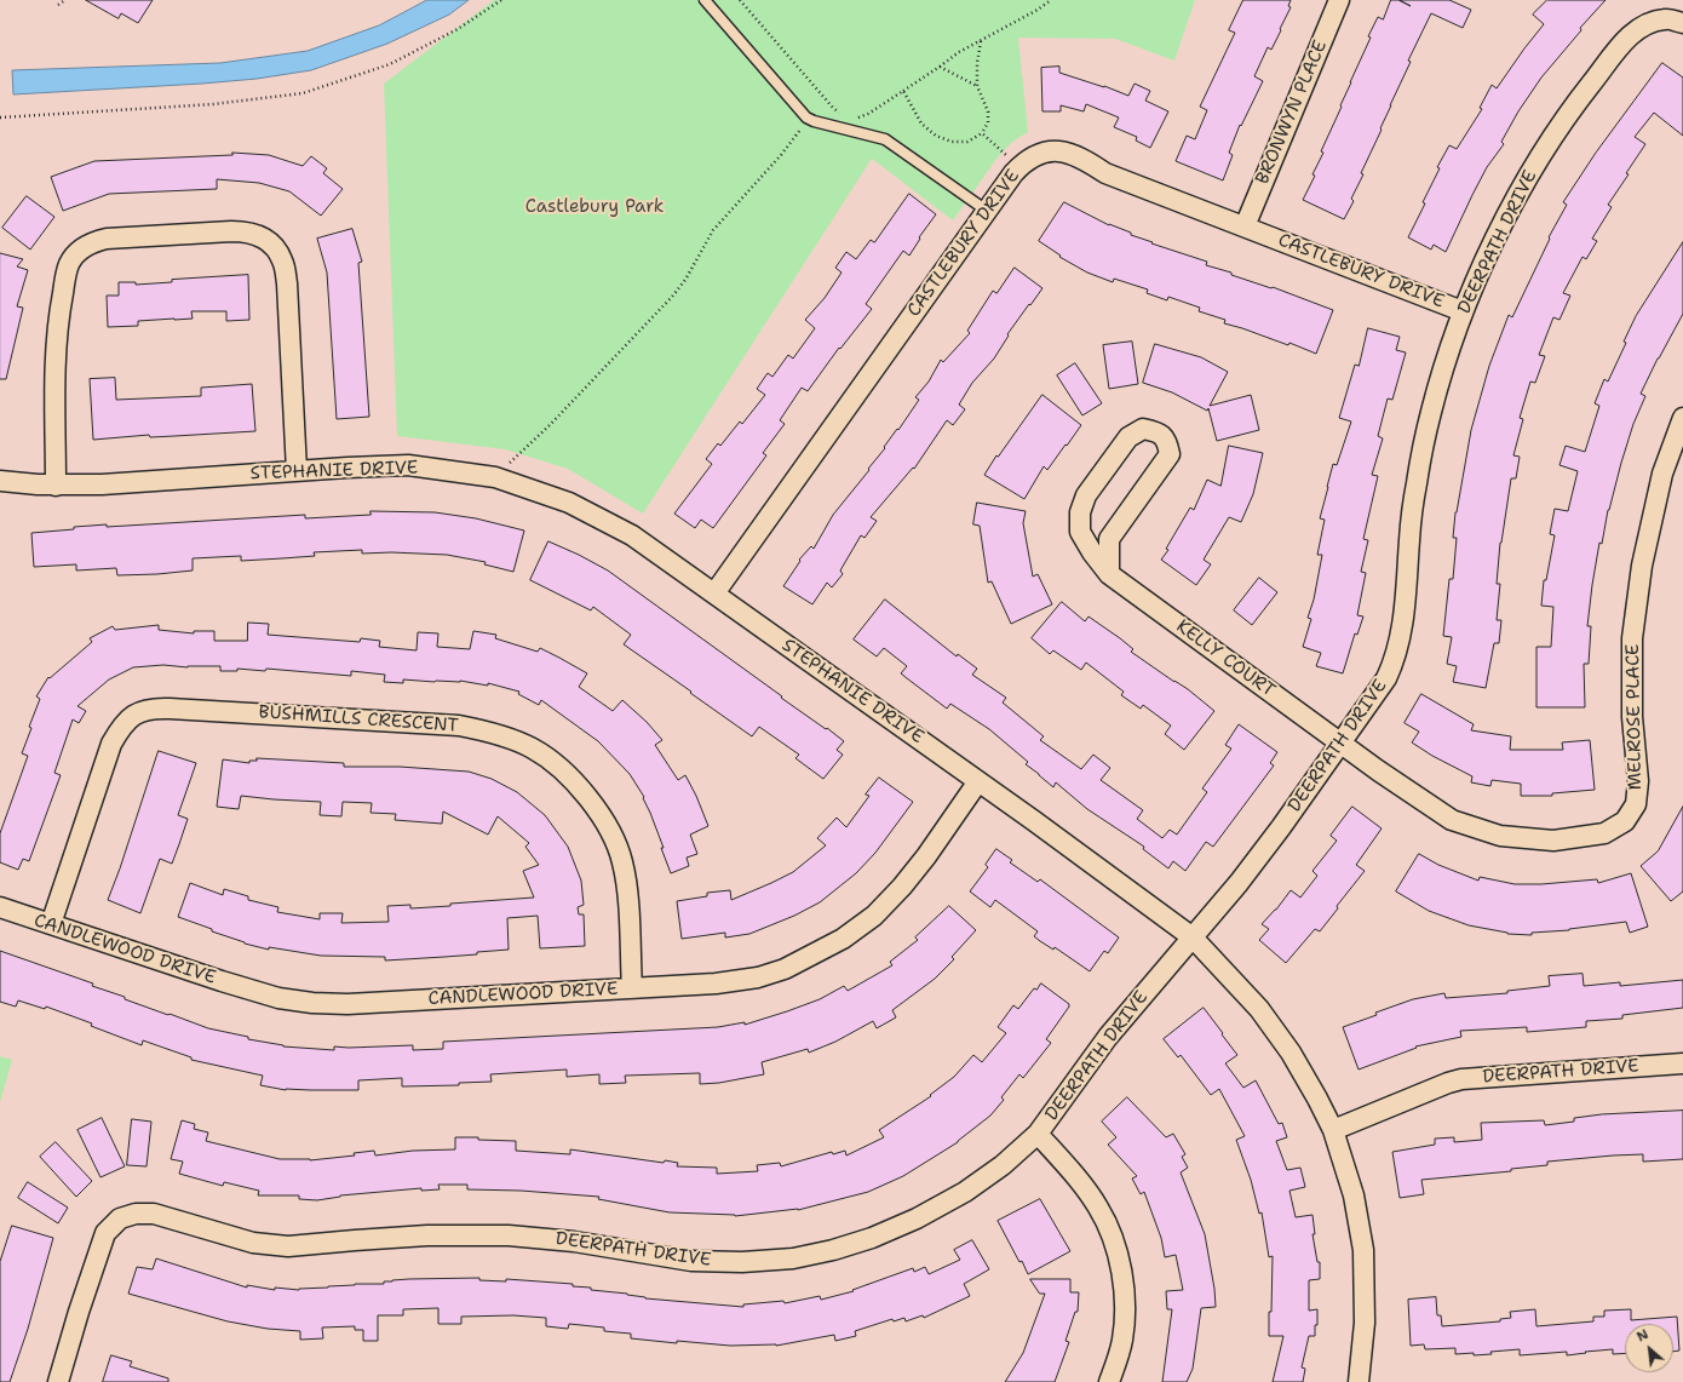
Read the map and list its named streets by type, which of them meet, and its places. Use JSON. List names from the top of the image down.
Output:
{
  "streets": {
    "street": [
      "BRONWYN PLACE",
      "DEERPATH DRIVE",
      "CASTLEBURY DRIVE",
      "STEPHANIE DRIVE",
      "KELLY COURT",
      "MELROSE PLACE",
      "BUSHMILLS CRESCENT",
      "CANDLEWOOD DRIVE"
    ]
  },
  "crossings": [
    ["BRONWYN PLACE", "CASTLEBURY DRIVE"],
    ["DEERPATH DRIVE", "CASTLEBURY DRIVE"],
    ["DEERPATH DRIVE", "STEPHANIE DRIVE"],
    ["DEERPATH DRIVE", "KELLY COURT"],
    ["DEERPATH DRIVE", "MELROSE PLACE"],
    ["CASTLEBURY DRIVE", "STEPHANIE DRIVE"],
    ["STEPHANIE DRIVE", "CANDLEWOOD DRIVE"],
    ["KELLY COURT", "MELROSE PLACE"],
    ["BUSHMILLS CRESCENT", "CANDLEWOOD DRIVE"]
  ],
  "parks": ["Castlebury Park"],
  "north": "top left"
}
